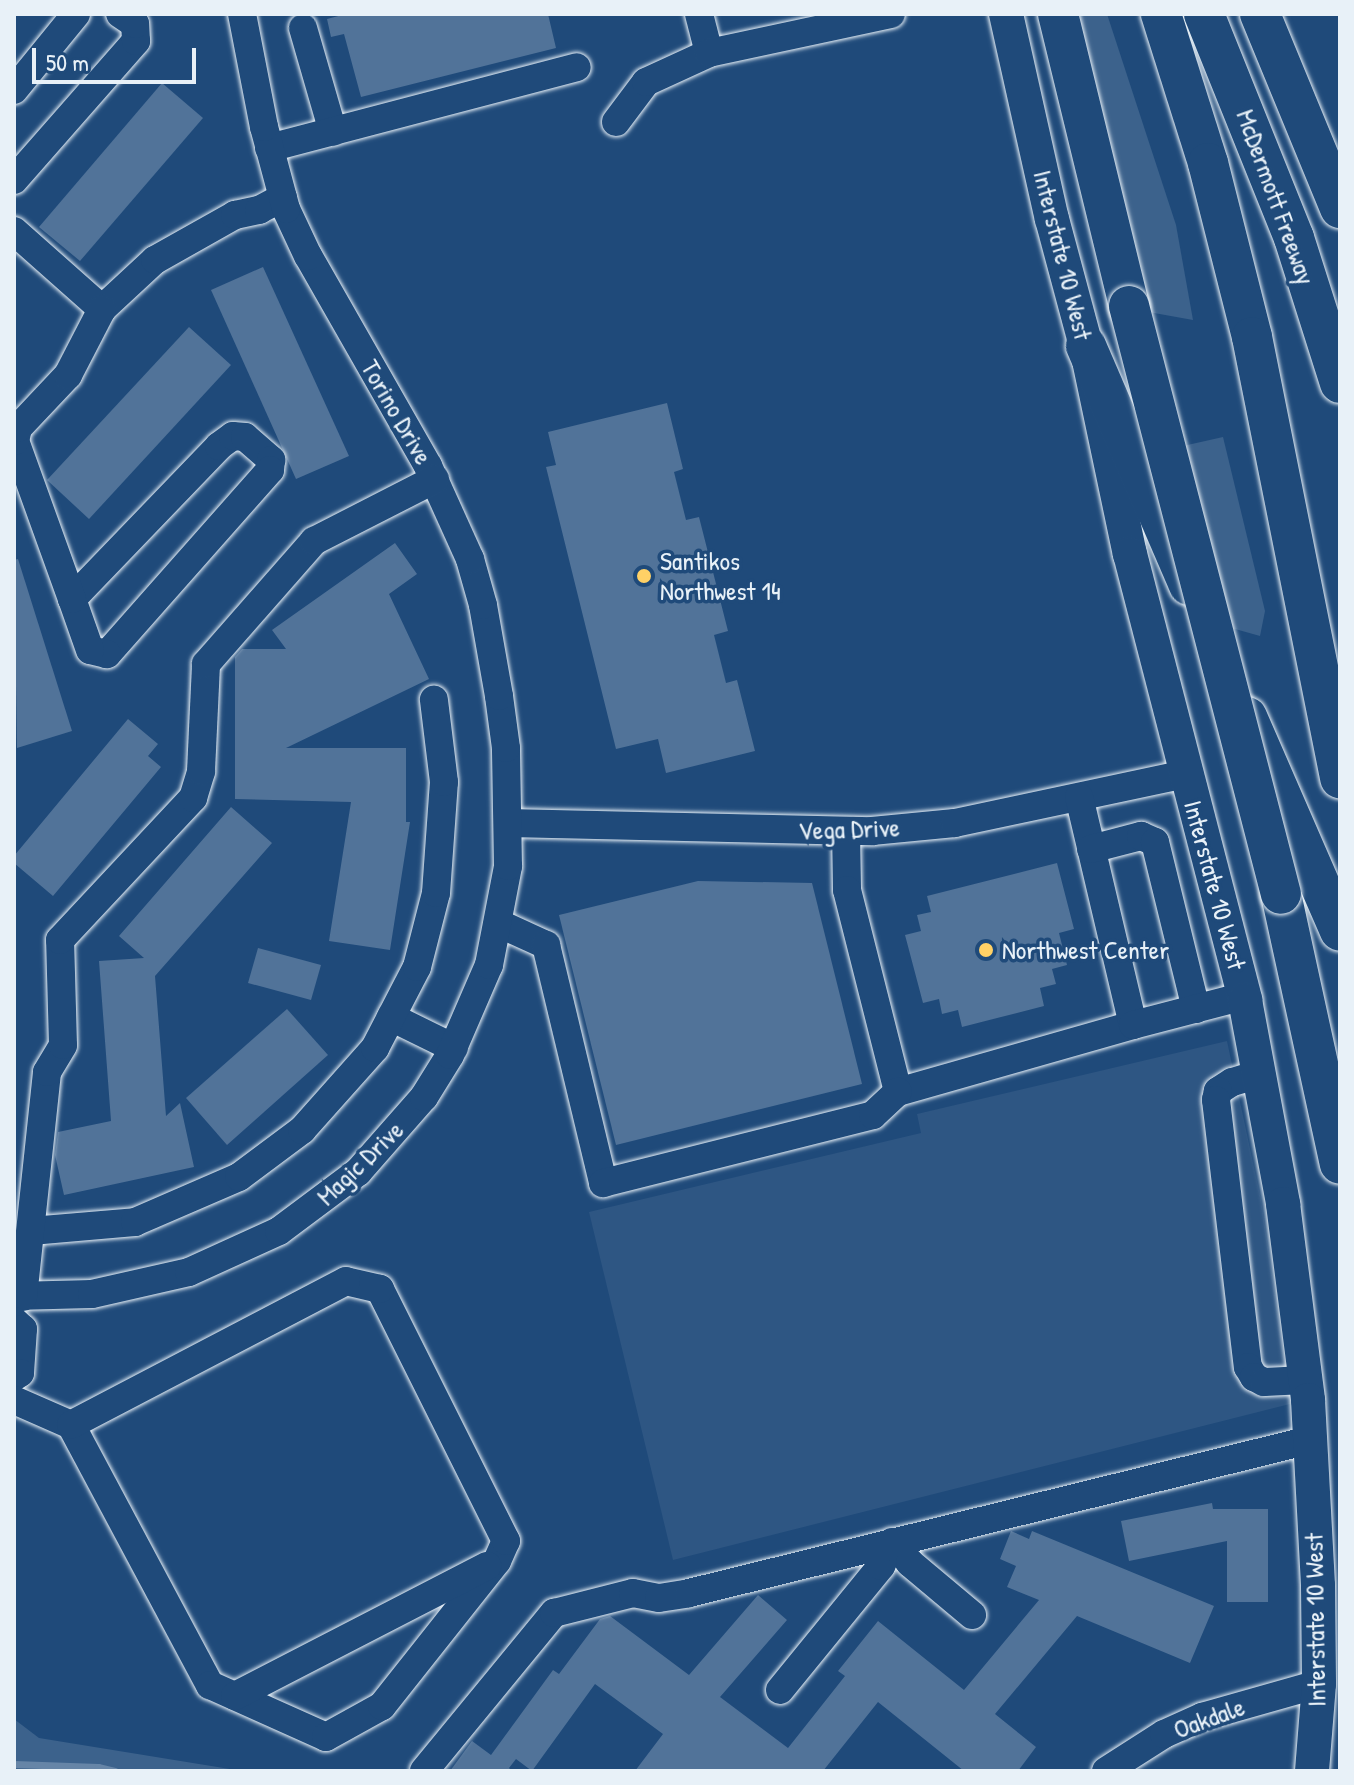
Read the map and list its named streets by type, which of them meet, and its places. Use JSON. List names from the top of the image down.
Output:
{
  "streets": {
    "highway": ["McDermott Freeway"],
    "main road": ["Interstate 10 West"],
    "street": [
      "Torino Drive",
      "Vega Drive",
      "Magic Drive",
      "Oakdale"
    ]
  },
  "crossings": [
    ["Interstate 10 West", "Vega Drive"],
    ["Interstate 10 West", "Oakdale"],
    ["Torino Drive", "Vega Drive"],
    ["Torino Drive", "Magic Drive"],
    ["Vega Drive", "Magic Drive"]
  ],
  "places": ["Santikos Northwest 14", "Northwest Center"],
  "scale_bar": "50 m"
}
